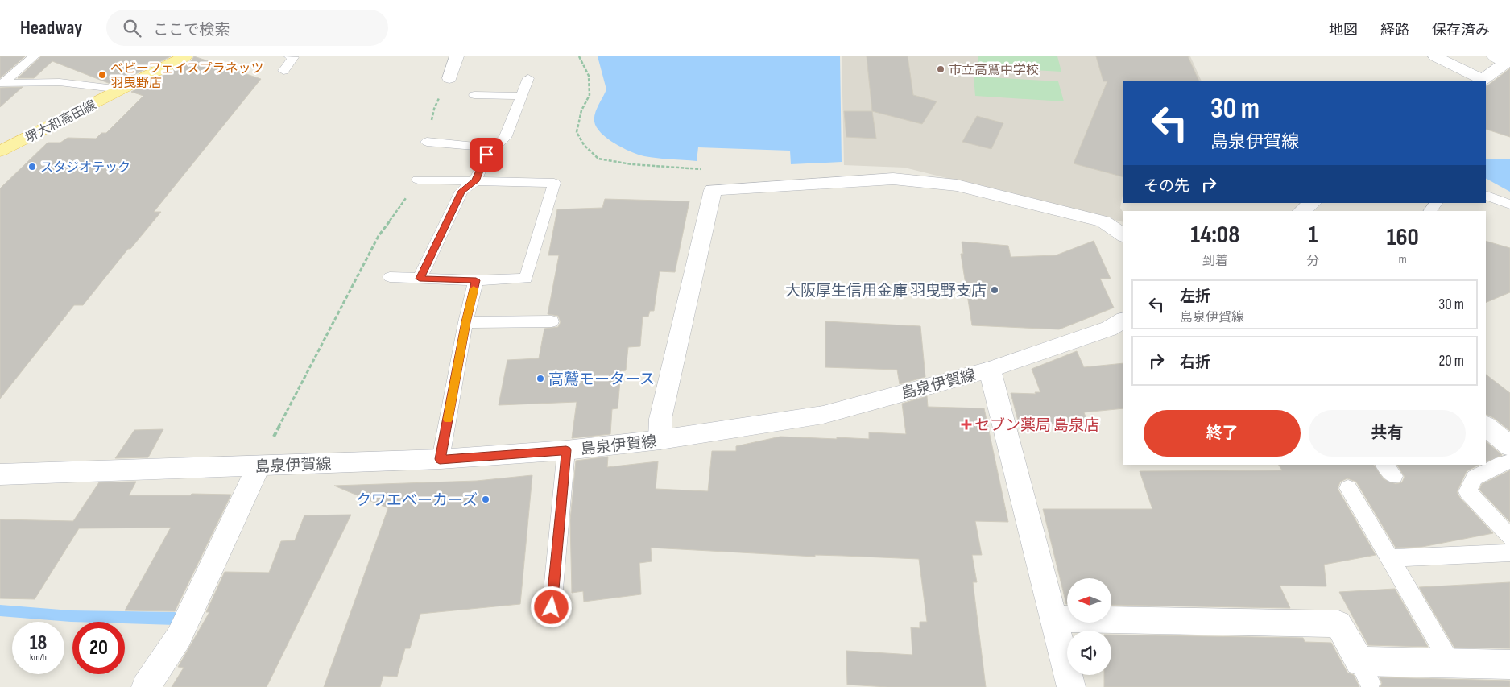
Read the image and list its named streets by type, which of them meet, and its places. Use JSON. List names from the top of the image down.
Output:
{
  "streets": {
    "main road": ["堺大和高田線"],
    "street": ["島泉伊賀線"]
  },
  "places": {
    "other": [
      "市立高鷲中学校",
      "ベビーフェイスプラネッツ 羽曳野店",
      "スタジオテック",
      "大阪厚生信用金庫 羽曳野支店",
      "高鷲モータース",
      "クワエベーカーズ"
    ],
    "health": ["セブン薬局 島泉店"]
  },
  "north": "left",
  "page": {
    "header": "Headway",
    "search": "ここで検索",
    "nav": ["地図", "経路", "保存済み"],
    "turn": ["30 m", "島泉伊賀線"],
    "then": "その先",
    "eta": [
      "14:08",
      "到着",
      "1",
      "分",
      "160",
      "m"
    ],
    "list": [
      {
        "name": "左折",
        "note": "島泉伊賀線",
        "value": "30 m"
      },
      {
        "name": "右折",
        "value": "20 m"
      }
    ],
    "buttons": ["終了", "共有"],
    "speed": "18 km/h",
    "limit": "20"
  }
}
